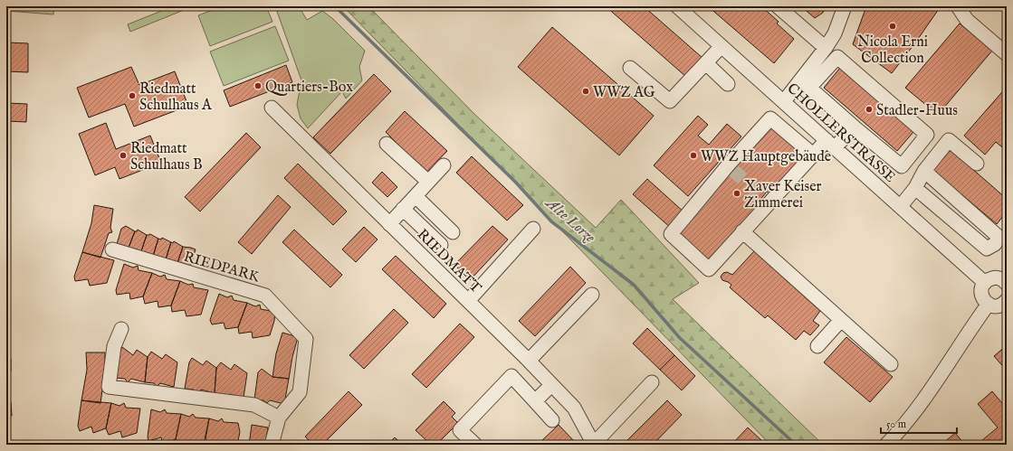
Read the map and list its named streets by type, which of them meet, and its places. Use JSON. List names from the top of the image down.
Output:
{
  "streets": {
    "street": ["CHOLLERSTRASSE", "RIEDMATT", "RIEDPARK"]
  },
  "water": ["Alte Lorze"],
  "places": [
    "Nicola Erni Collection",
    "Quartiers-Box",
    "WWZ AG",
    "Riedmatt Schulhaus A",
    "Stadler-Huus",
    "Riedmatt Schulhaus B",
    "WWZ Hauptgebäude",
    "Xaver Keiser Zimmerei"
  ],
  "scale_bar": "50 m"
}
